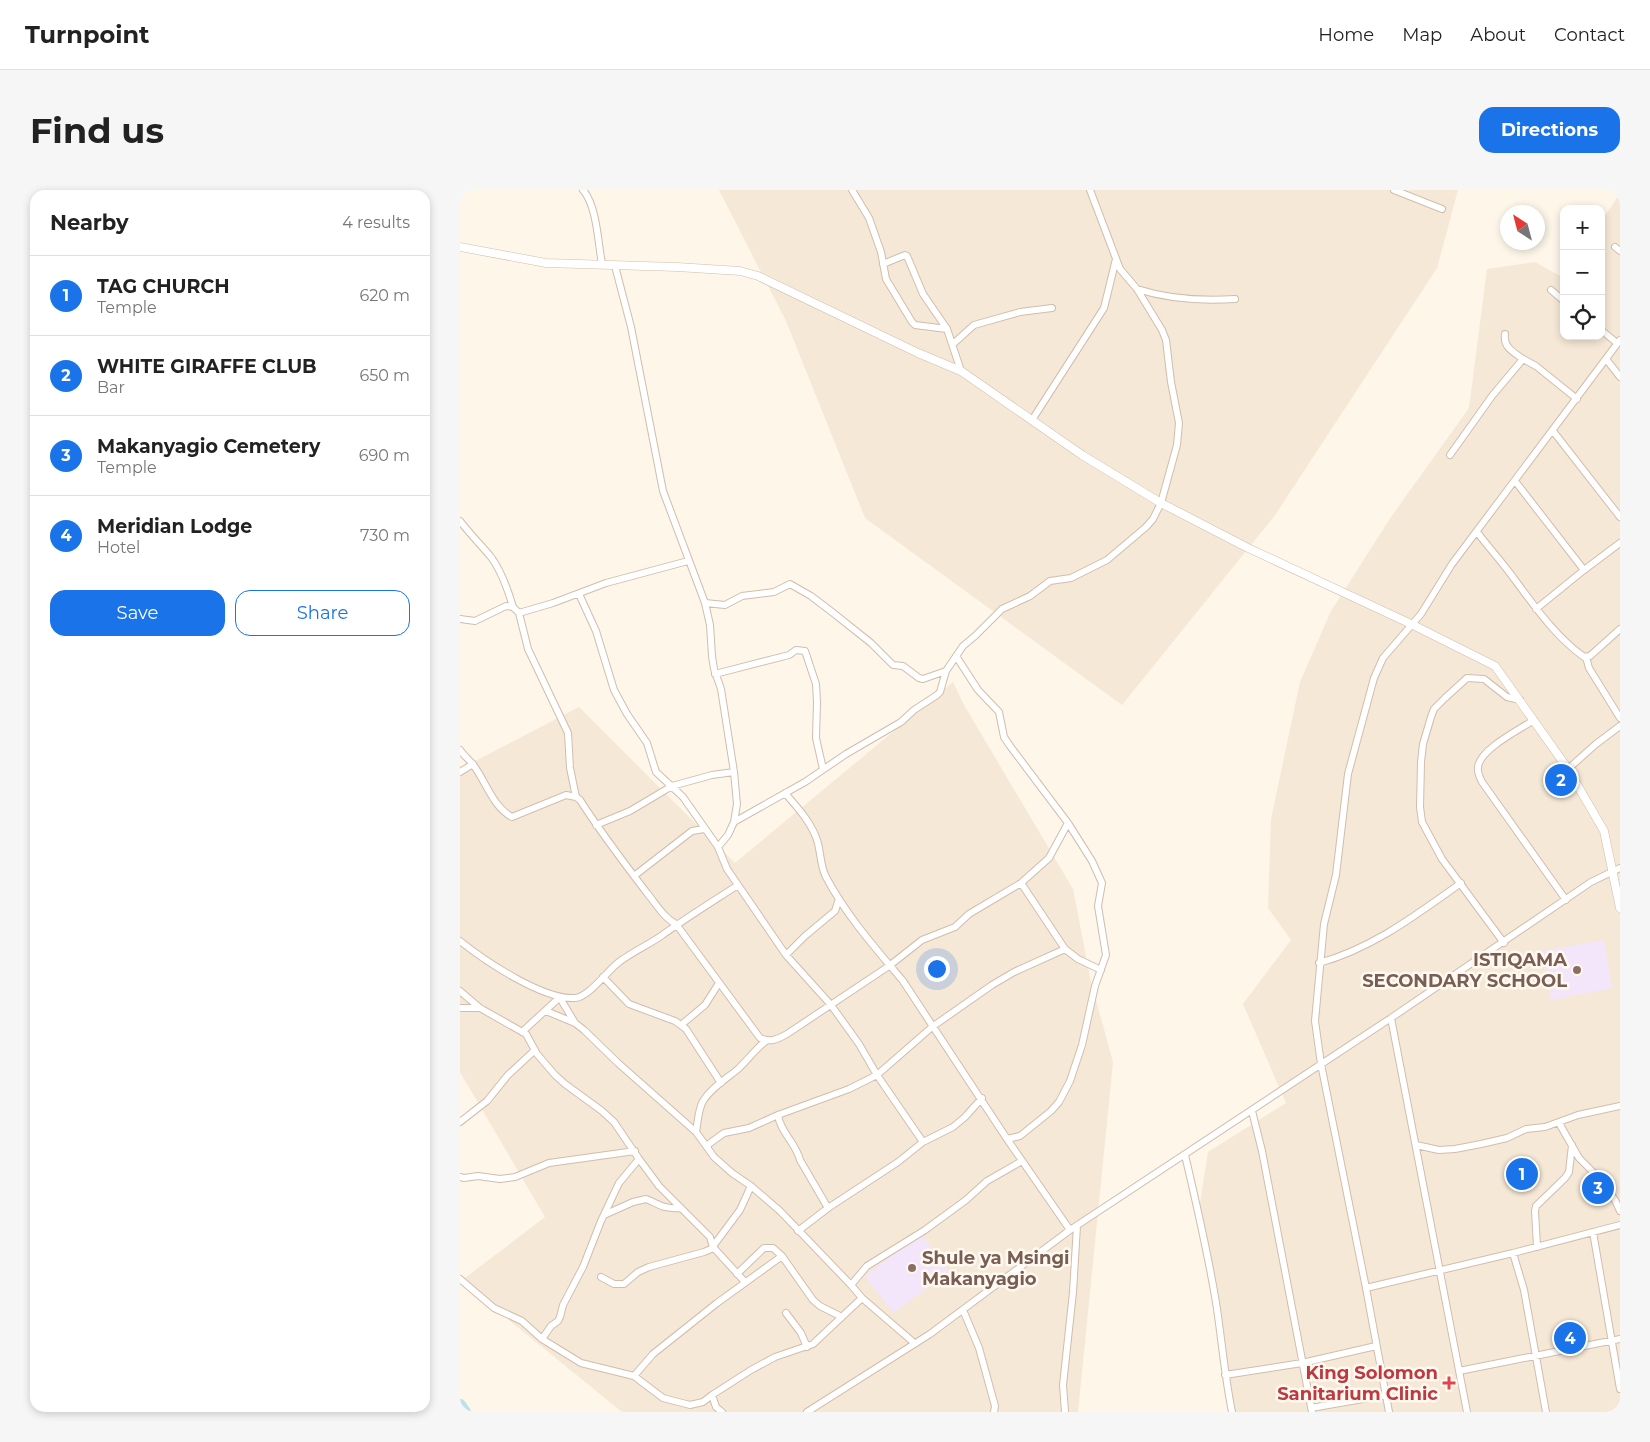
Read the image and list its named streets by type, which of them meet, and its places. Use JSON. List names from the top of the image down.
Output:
{
  "places": {
    "other": ["ISTIQAMA SECONDARY SCHOOL", "Shule ya Msingi Makanyagio"],
    "health": ["King Solomon Sanitarium Clinic"]
  },
  "north": "top left",
  "page": {
    "header": "Turnpoint",
    "nav": [
      "Home",
      "Map",
      "About",
      "Contact"
    ],
    "buttons": [
      "Directions",
      ["Save", "Share"]
    ],
    "title": "Find us",
    "heading": ["Nearby", "4 results"],
    "map_buttons": ["+", "−"],
    "list": [
      {
        "mark": "1",
        "name": "TAG CHURCH",
        "note": "Temple",
        "value": "620 m"
      },
      {
        "mark": "2",
        "name": "WHITE GIRAFFE CLUB",
        "note": "Bar",
        "value": "650 m"
      },
      {
        "mark": "3",
        "name": "Makanyagio Cemetery",
        "note": "Temple",
        "value": "690 m"
      },
      {
        "mark": "4",
        "name": "Meridian Lodge",
        "note": "Hotel",
        "value": "730 m"
      }
    ],
    "pins": [
      "2",
      "1",
      "3",
      "4"
    ]
  }
}
